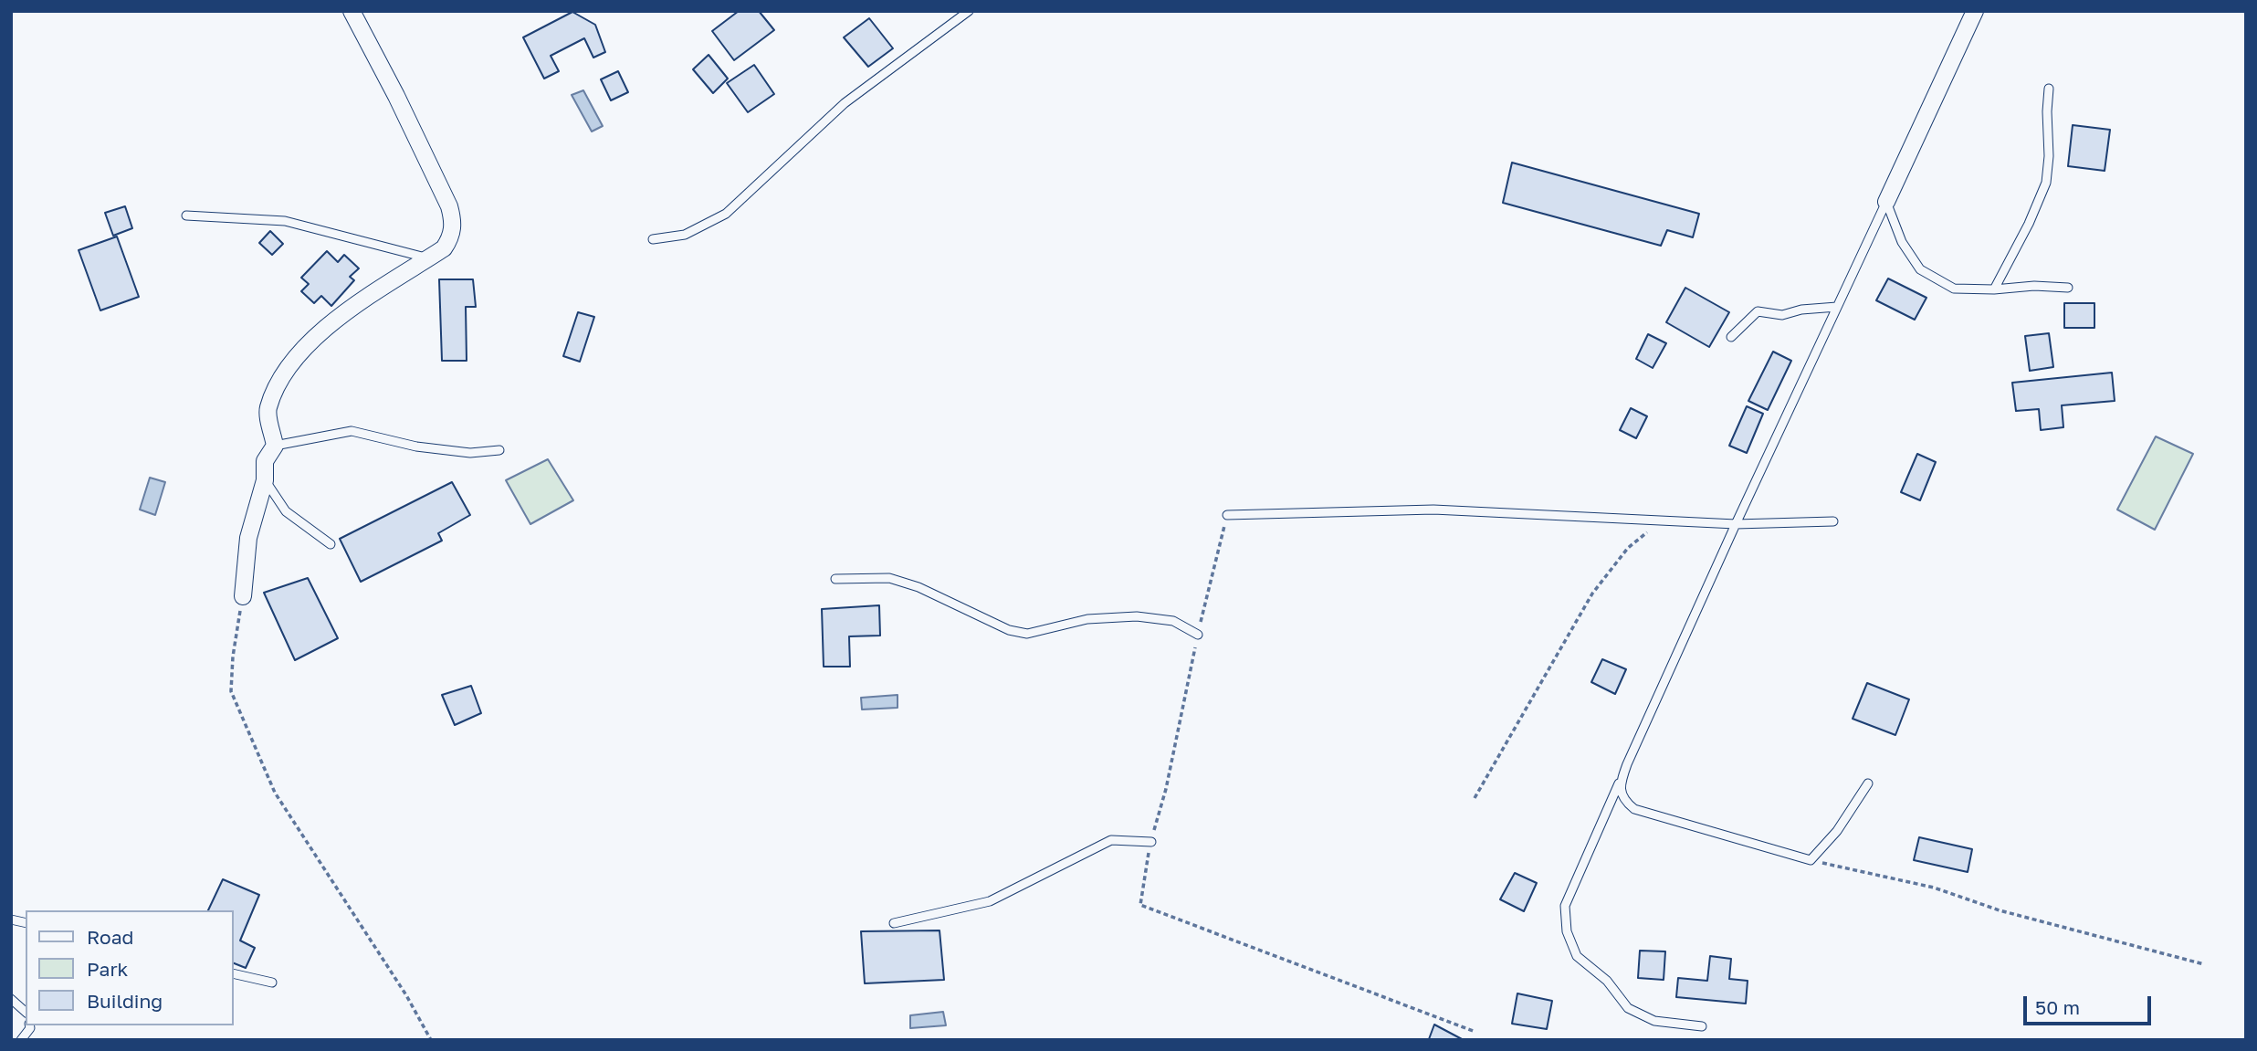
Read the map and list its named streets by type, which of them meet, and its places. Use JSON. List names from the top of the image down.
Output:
{
  "legend": ["Road", "Park", "Building"],
  "scale_bar": "50 m"
}
